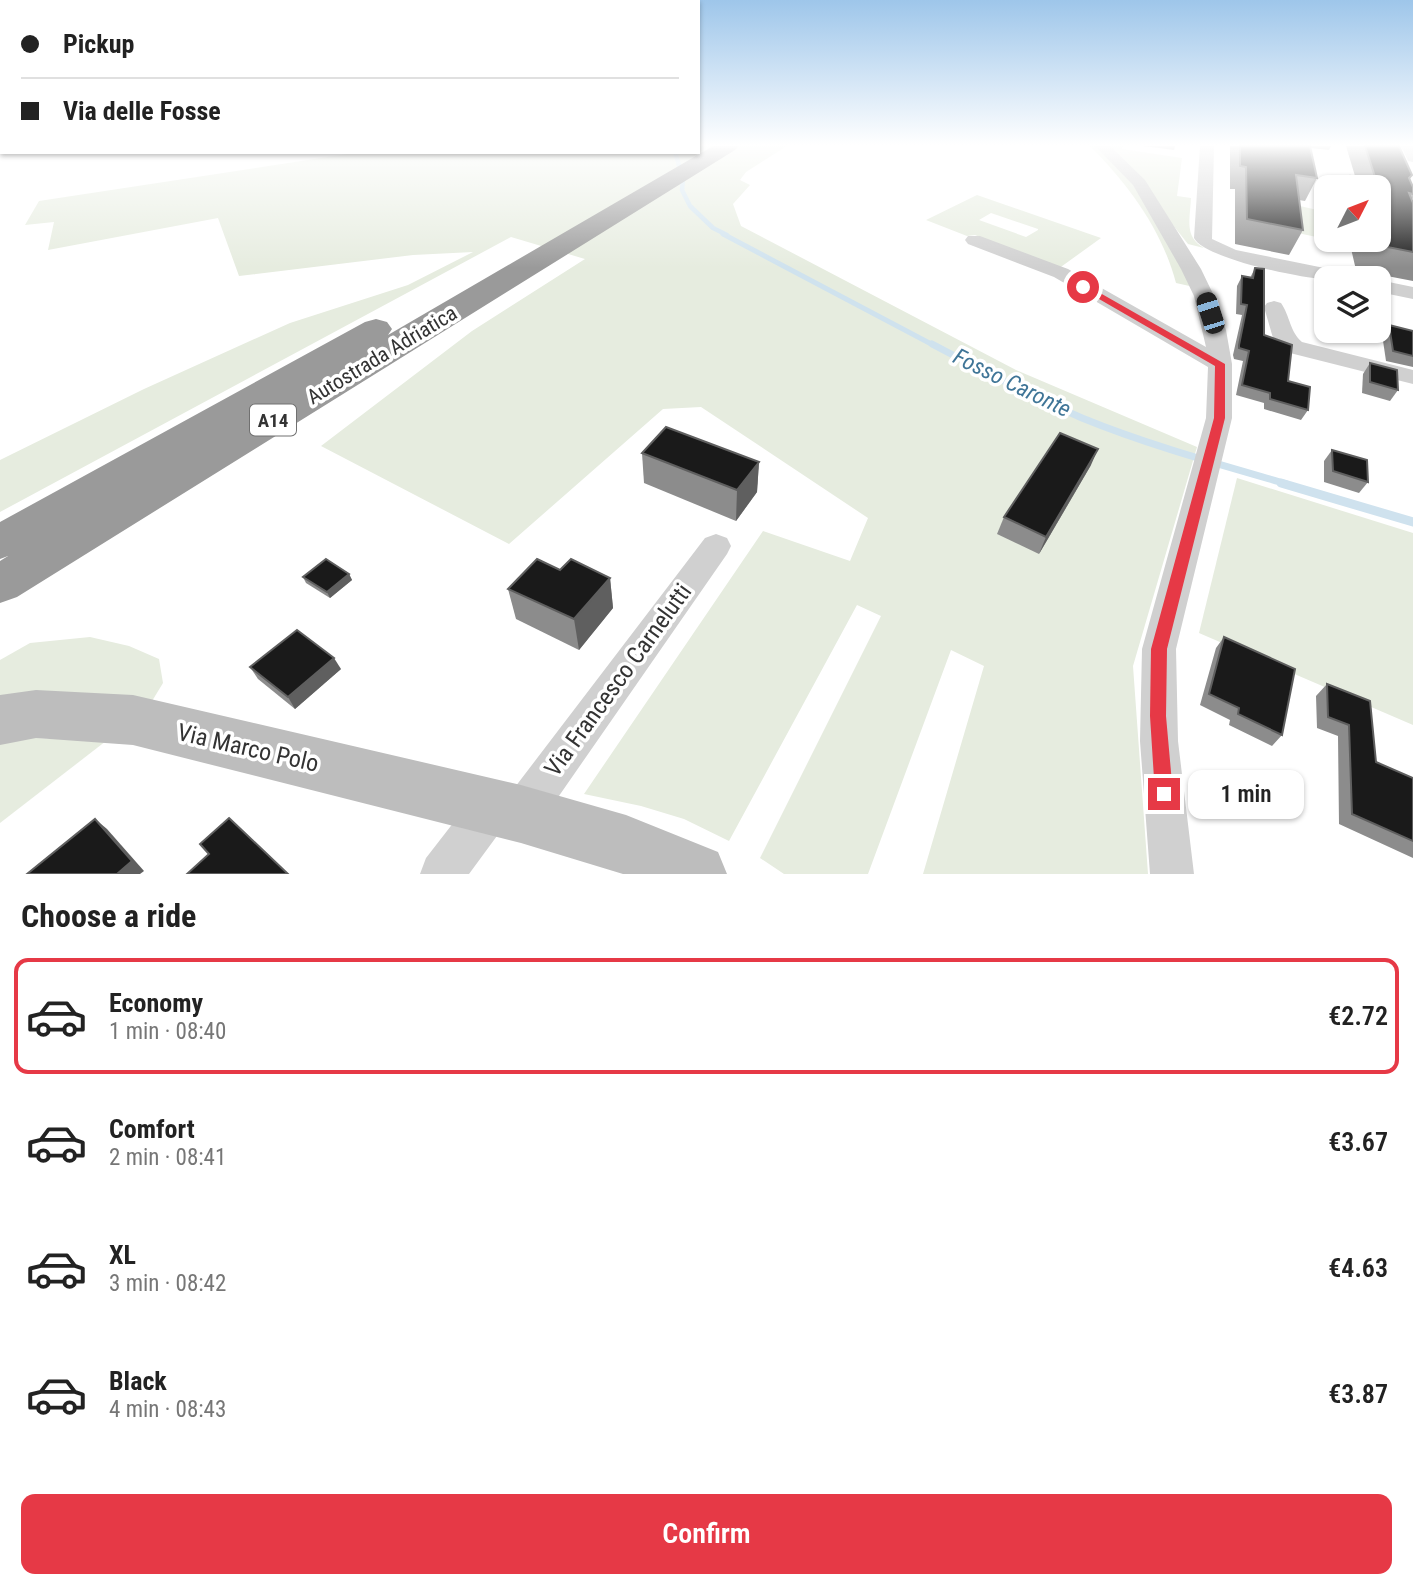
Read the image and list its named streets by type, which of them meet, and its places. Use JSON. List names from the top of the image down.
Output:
{
  "streets": {
    "highway": ["Autostrada Adriatica", "A14"],
    "street": ["Via Francesco Carnelutti", "Via Marco Polo"]
  },
  "crossings": [
    ["Via Francesco Carnelutti", "Via Marco Polo"]
  ],
  "water": ["Fosso Caronte"],
  "north": "top right",
  "page": {
    "banner": ["Pickup", "Via delle Fosse"],
    "bubble": "1 min",
    "heading": "Choose a ride",
    "list": [
      {
        "name": "Economy",
        "note": "1 min · 08:40",
        "value": "€2.72"
      },
      {
        "name": "Comfort",
        "note": "2 min · 08:41",
        "value": "€3.67"
      },
      {
        "name": "XL",
        "note": "3 min · 08:42",
        "value": "€4.63"
      },
      {
        "name": "Black",
        "note": "4 min · 08:43",
        "value": "€3.87"
      }
    ],
    "buttons": "Confirm"
  }
}
